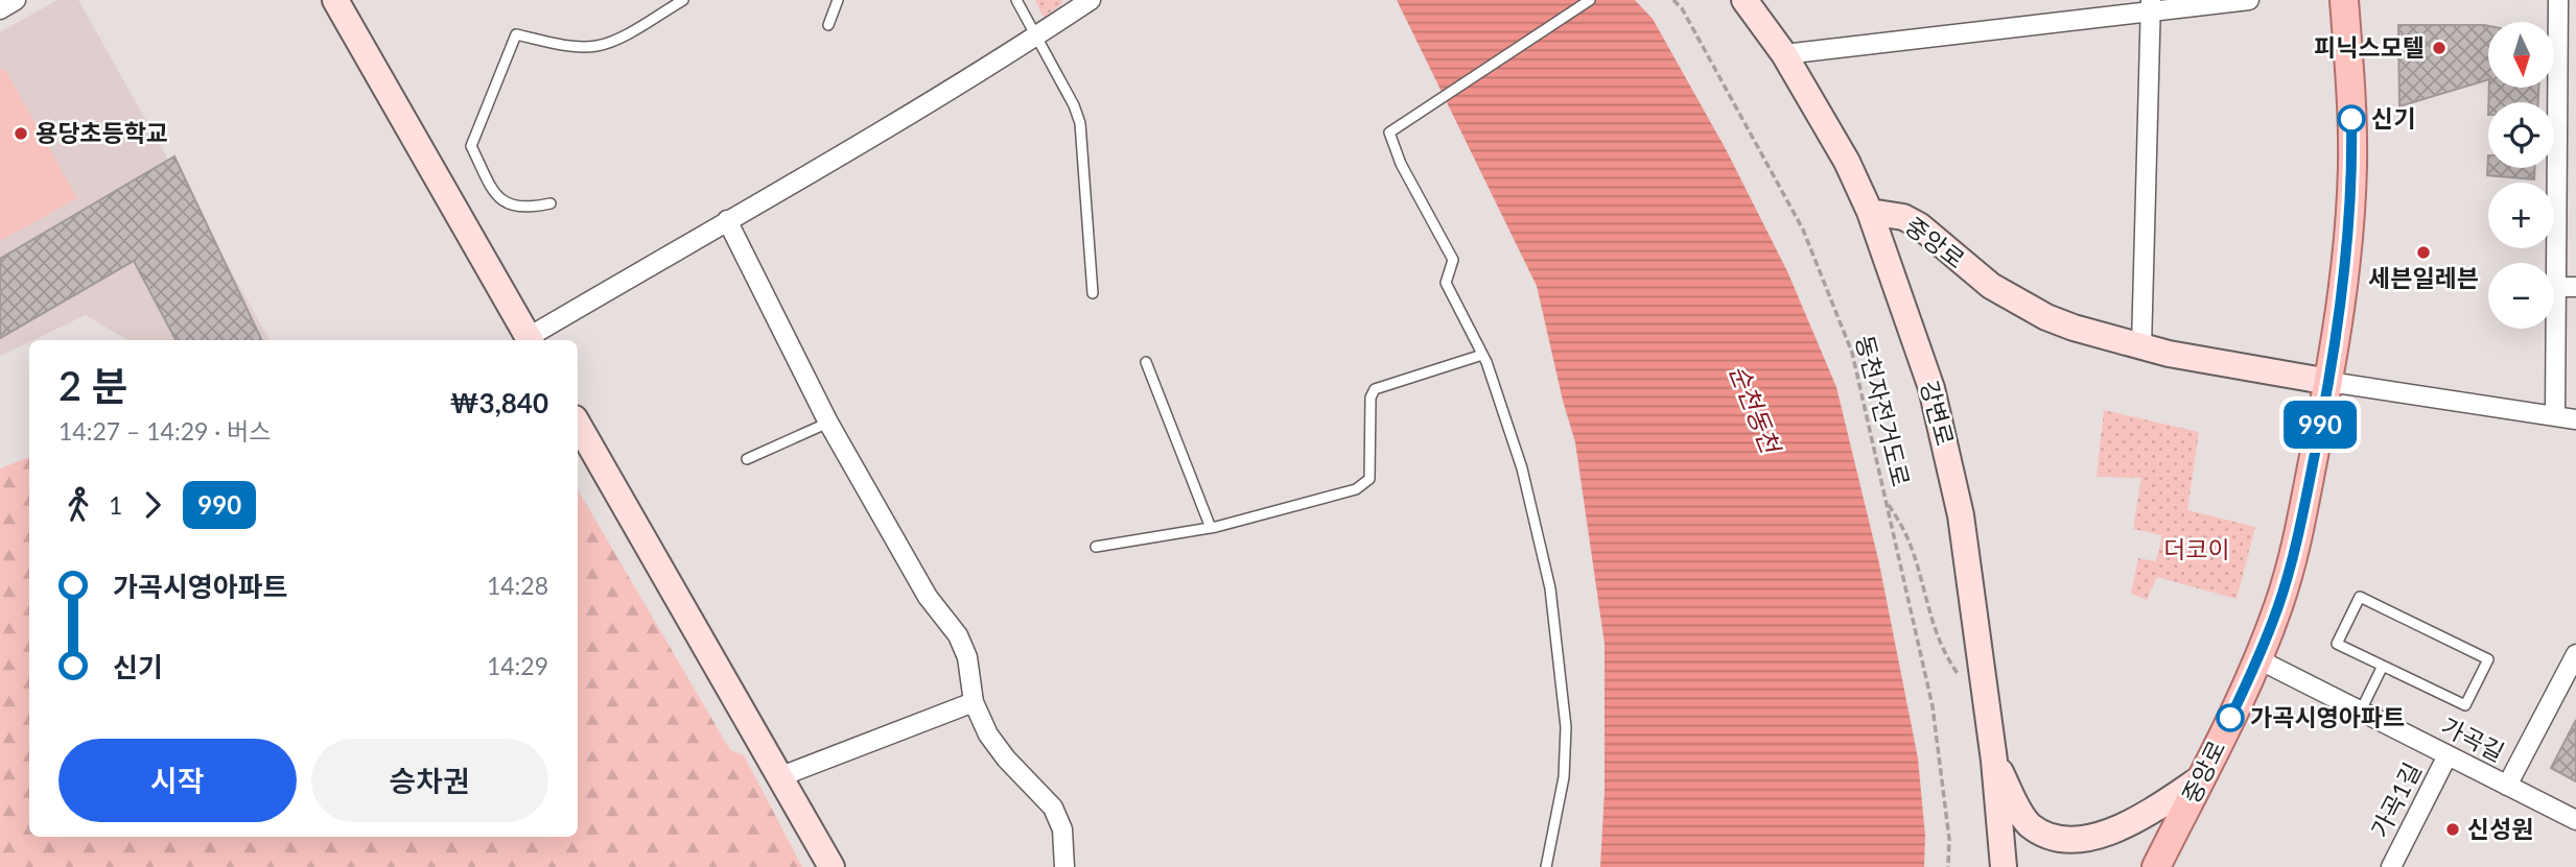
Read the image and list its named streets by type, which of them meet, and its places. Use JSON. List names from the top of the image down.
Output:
{
  "streets": {
    "main road": ["중앙로", "강변로"],
    "street": ["가곡길", "가곡1길"],
    "path": ["동천자전거도로"]
  },
  "crossings": [
    ["중앙로", "강변로"],
    ["중앙로", "가곡길"],
    ["가곡길", "가곡1길"]
  ],
  "water": ["순천동천"],
  "parks": ["더코이"],
  "places": [
    "피닉스모텔",
    "신기",
    "용당초등학교",
    "세븐일레븐",
    "가곡시영아파트",
    "신성원"
  ],
  "lines": ["bus line 990"],
  "north": "bottom",
  "page": {
    "on_map": "990",
    "map_buttons": ["+", "−"],
    "heading": ["2 분", "14:27 – 14:29 · 버스", "₩3,840"],
    "legs": ["1", "990"],
    "list": [
      {
        "name": "가곡시영아파트",
        "value": "14:28"
      },
      {
        "name": "신기",
        "value": "14:29"
      }
    ],
    "buttons": ["시작", "승차권"]
  }
}
